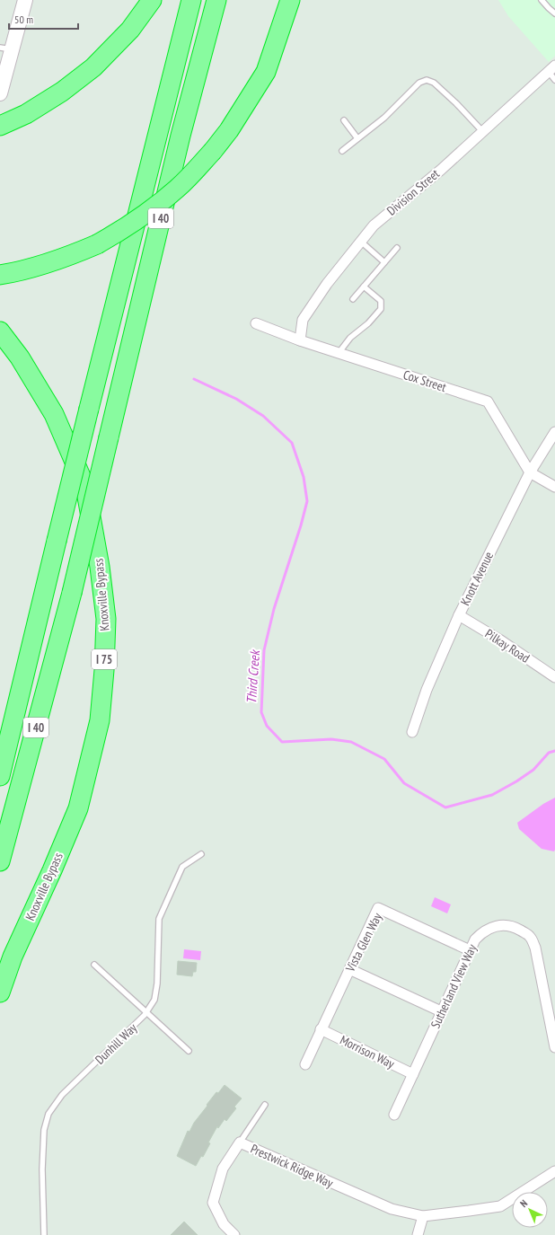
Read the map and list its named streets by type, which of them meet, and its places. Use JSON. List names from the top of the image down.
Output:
{
  "streets": {
    "highway": ["I 40", "Knoxville Bypass", "I 75"],
    "street": [
      "Division Street",
      "Cox Street",
      "Knott Avenue",
      "Pilkay Road",
      "Vista Glen Way",
      "Sutherland View Way",
      "Morrison Way",
      "Prestwick Ridge Way"
    ],
    "lane": ["Dunhill Way"]
  },
  "crossings": [
    ["Division Street", "Cox Street"],
    ["Cox Street", "Knott Avenue"],
    ["Knott Avenue", "Pilkay Road"],
    ["Vista Glen Way", "Sutherland View Way"],
    ["Vista Glen Way", "Morrison Way"],
    ["Sutherland View Way", "Morrison Way"]
  ],
  "water": ["Third Creek"],
  "scale_bar": "50 m",
  "north": "top left"
}
